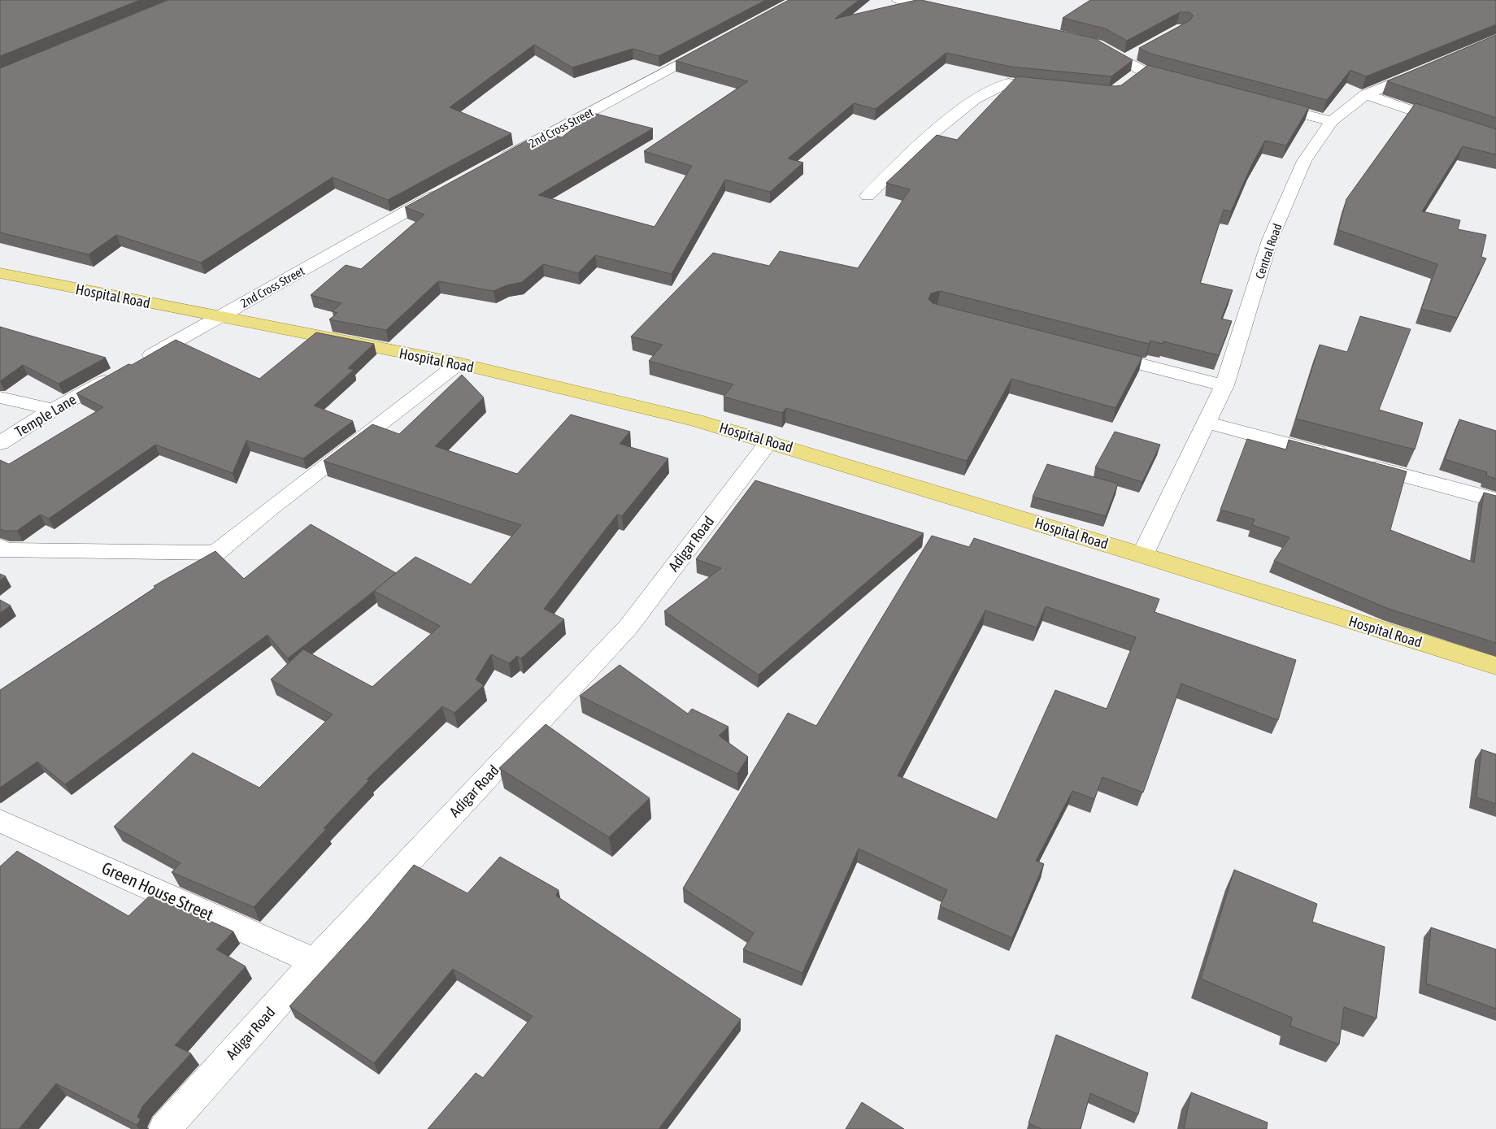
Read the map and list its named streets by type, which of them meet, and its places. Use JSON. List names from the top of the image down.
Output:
{
  "streets": {
    "main road": ["Hospital Road"],
    "street": [
      "2nd Cross Street",
      "Central Road",
      "Temple Lane",
      "Adigar Road",
      "Green House Street"
    ]
  },
  "crossings": [
    ["2nd Cross Street", "Hospital Road"],
    ["2nd Cross Street", "Temple Lane"],
    ["Central Road", "Hospital Road"],
    ["Hospital Road", "Temple Lane"],
    ["Hospital Road", "Adigar Road"],
    ["Adigar Road", "Green House Street"]
  ]
}
